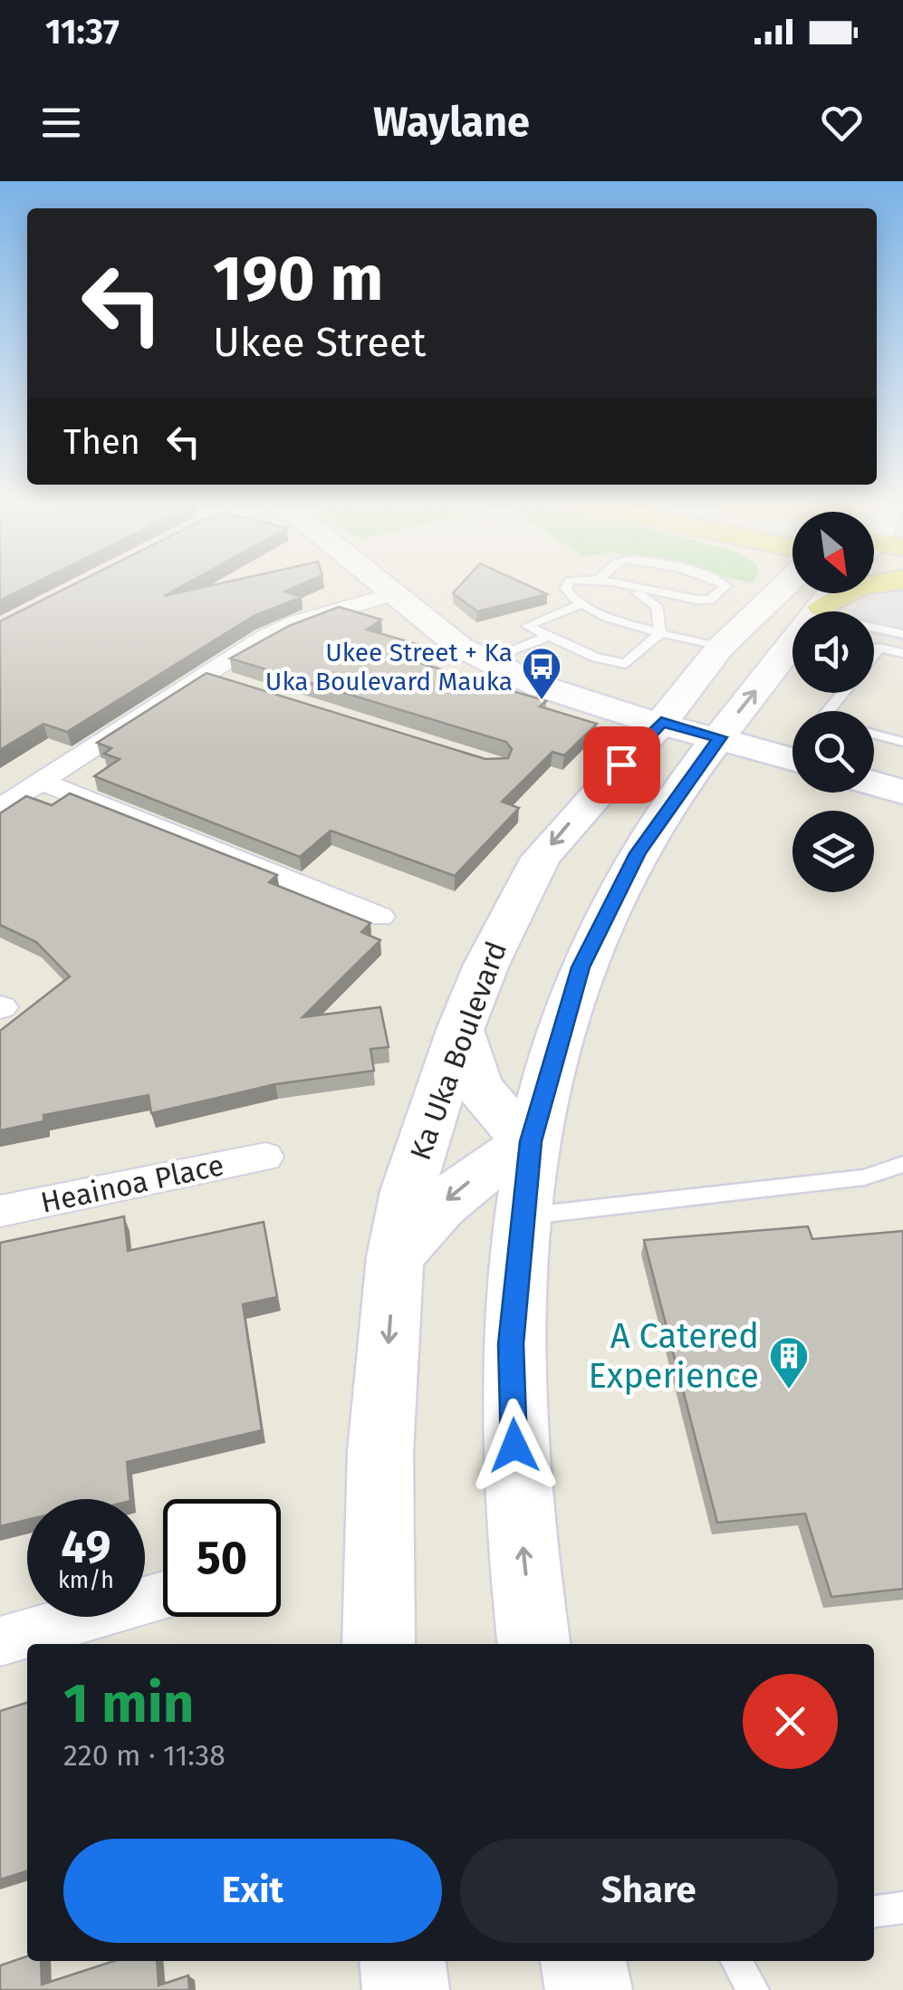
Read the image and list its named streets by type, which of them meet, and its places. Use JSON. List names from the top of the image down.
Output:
{
  "streets": {
    "main road": ["Ka Uka Boulevard"],
    "street": ["Heainoa Place"]
  },
  "places": {
    "bus stop": ["Ukee Street + Ka Uka Boulevard Mauka"],
    "building": ["A Catered Experience"]
  },
  "north": "bottom right",
  "page": {
    "status": "11:37",
    "header": "Waylane",
    "turn": ["190 m", "Ukee Street"],
    "then": "Then",
    "speed": "49 km/h",
    "limit": "50",
    "heading": ["1 min", "220 m · 11:38"],
    "buttons": ["Exit", "Share"]
  }
}
